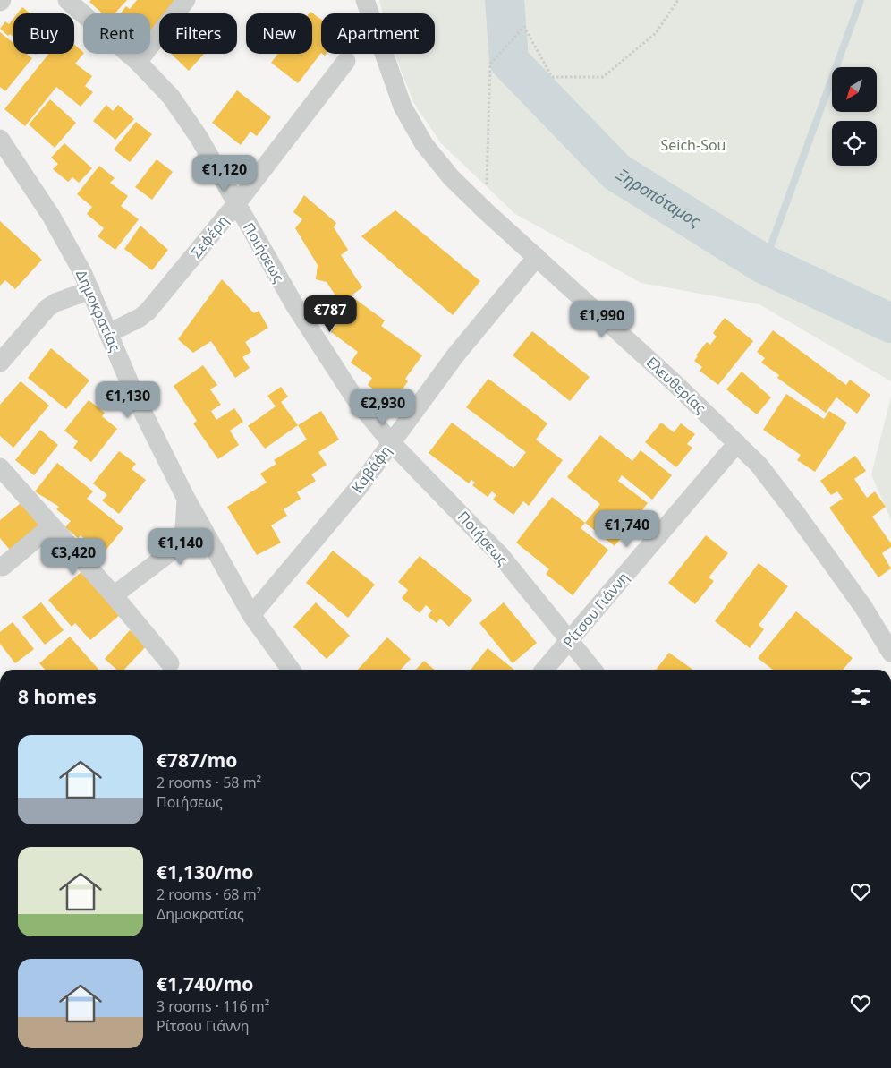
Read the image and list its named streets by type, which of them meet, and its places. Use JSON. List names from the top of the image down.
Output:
{
  "streets": {
    "street": [
      "Σεφέρη",
      "Ποιήσεως",
      "Δημοκρατίας",
      "Ελευθερίας",
      "Καβάφη",
      "Ρίτσου Γιάννη"
    ]
  },
  "crossings": [
    ["Σεφέρη", "Ποιήσεως"],
    ["Σεφέρη", "Δημοκρατίας"],
    ["Ποιήσεως", "Καβάφη"],
    ["Ποιήσεως", "Ρίτσου Γιάννη"],
    ["Δημοκρατίας", "Καβάφη"],
    ["Ελευθερίας", "Καβάφη"],
    ["Ελευθερίας", "Ρίτσου Γιάννη"]
  ],
  "water": ["Ξηροπόταμος"],
  "parks": ["Seich-Sou"],
  "north": "bottom left",
  "page": {
    "chip": [
      "Buy",
      "Rent",
      "Filters",
      "New",
      "Apartment"
    ],
    "price": [
      "€1,120",
      "€787",
      "€1,990",
      "€1,130",
      "€2,930",
      "€1,740",
      "€1,140",
      "€3,420"
    ],
    "heading": "8 homes",
    "list": [
      {
        "name": "€787/mo",
        "note": "2 rooms · 58 m² · Ποιήσεως"
      },
      {
        "name": "€1,130/mo",
        "note": "2 rooms · 68 m² · Δημοκρατίας"
      },
      {
        "name": "€1,740/mo",
        "note": "3 rooms · 116 m² · Ρίτσου Γιάννη"
      }
    ]
  }
}
